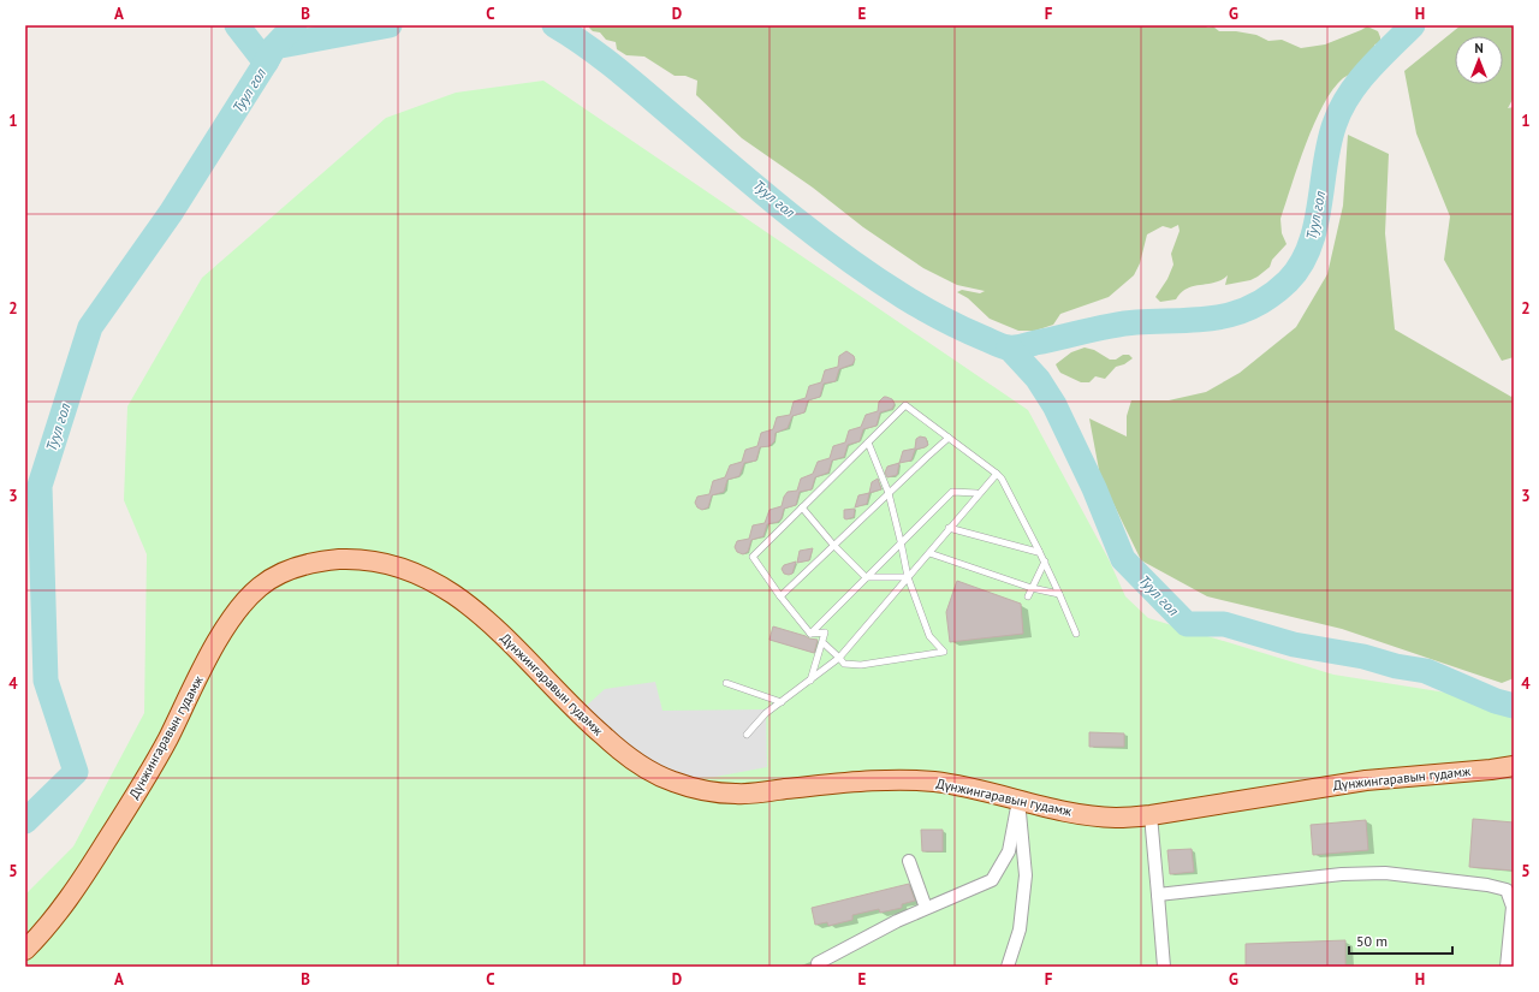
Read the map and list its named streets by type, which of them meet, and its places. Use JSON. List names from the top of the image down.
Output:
{
  "streets": {
    "main road": ["Дүнжингаравын гудамж"]
  },
  "water": ["Туул гол"],
  "scale_bar": "50 m",
  "north": "top",
  "grid": {
    "columns": [
      "A",
      "B",
      "C",
      "D",
      "E",
      "F",
      "G",
      "H"
    ],
    "rows": [
      "1",
      "2",
      "3",
      "4",
      "5"
    ]
  }
}
